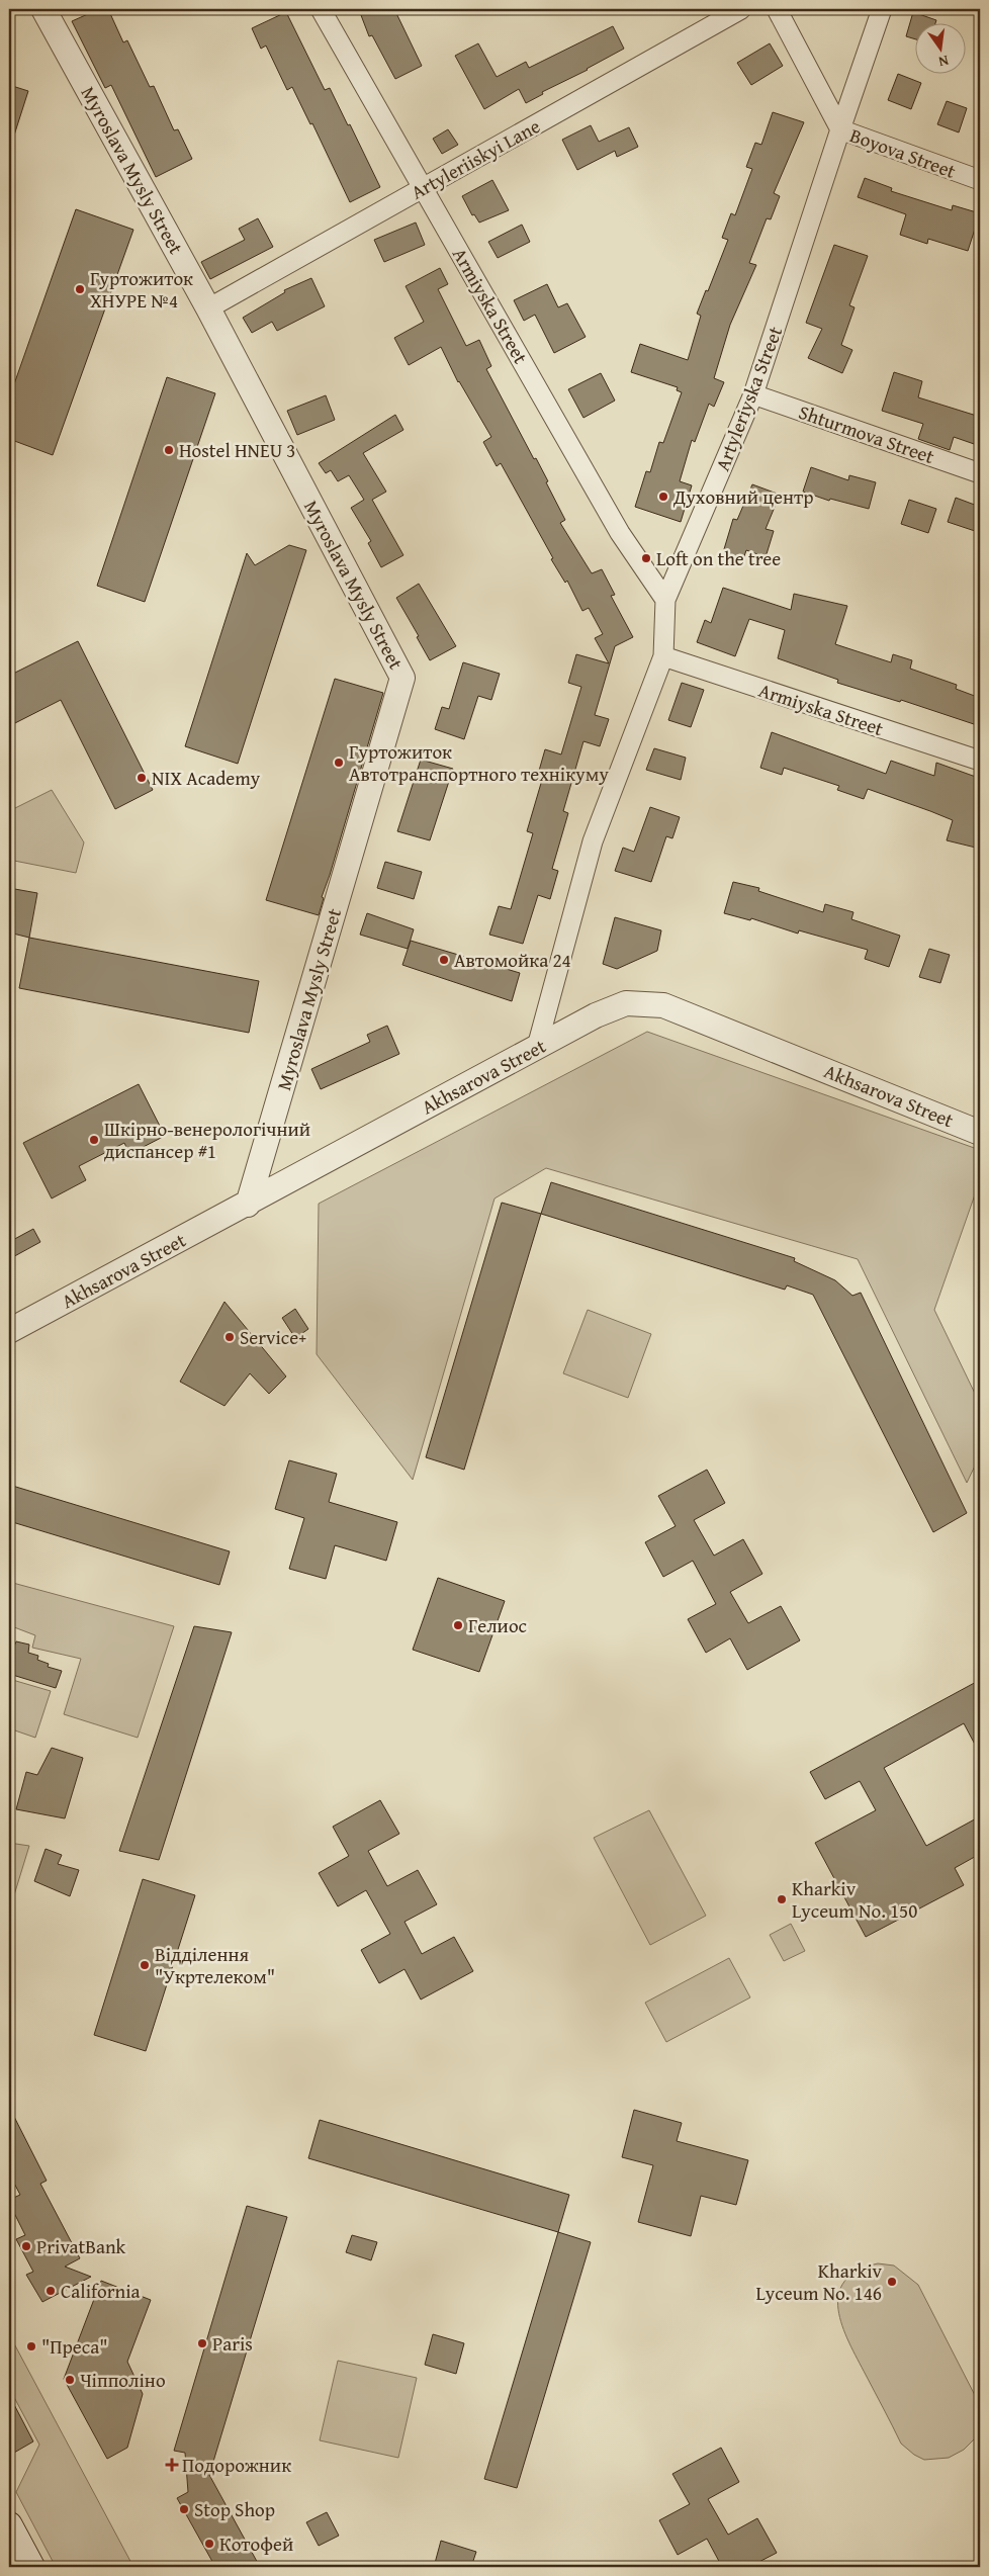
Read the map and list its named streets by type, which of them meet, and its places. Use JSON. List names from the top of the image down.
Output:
{
  "streets": {
    "street": [
      "Boyova Street",
      "Artyleriiskyi Lane",
      "Myroslava Mysly Street",
      "Armiyska Street",
      "Artyleriyska Street",
      "Shturmova Street",
      "Akhsarova Street"
    ]
  },
  "crossings": [
    ["Boyova Street", "Artyleriyska Street"],
    ["Artyleriiskyi Lane", "Myroslava Mysly Street"],
    ["Artyleriiskyi Lane", "Armiyska Street"],
    ["Myroslava Mysly Street", "Akhsarova Street"],
    ["Armiyska Street", "Artyleriyska Street"],
    ["Artyleriyska Street", "Shturmova Street"],
    ["Artyleriyska Street", "Akhsarova Street"]
  ],
  "places": {
    "other": [
      "Гуртожиток ХНУРЕ №4",
      "Hostel HNEU 3",
      "Духовний центр",
      "Loft on the tree",
      "Гуртожиток Автотранспортного технікуму",
      "NIX Academy",
      "Автомойка 24",
      "Шкірно-венерологічний диспансер #1",
      "Service+",
      "Гелиос",
      "Kharkiv Lyceum No. 150",
      "Відділення \"Укртелеком\"",
      "PrivatBank",
      "Kharkiv Lyceum No. 146",
      "California",
      "Paris",
      "\"Преса\"",
      "Чіпполіно",
      "Stop Shop",
      "Котофей"
    ],
    "health": ["Подорожник"]
  },
  "north": "bottom"
}
